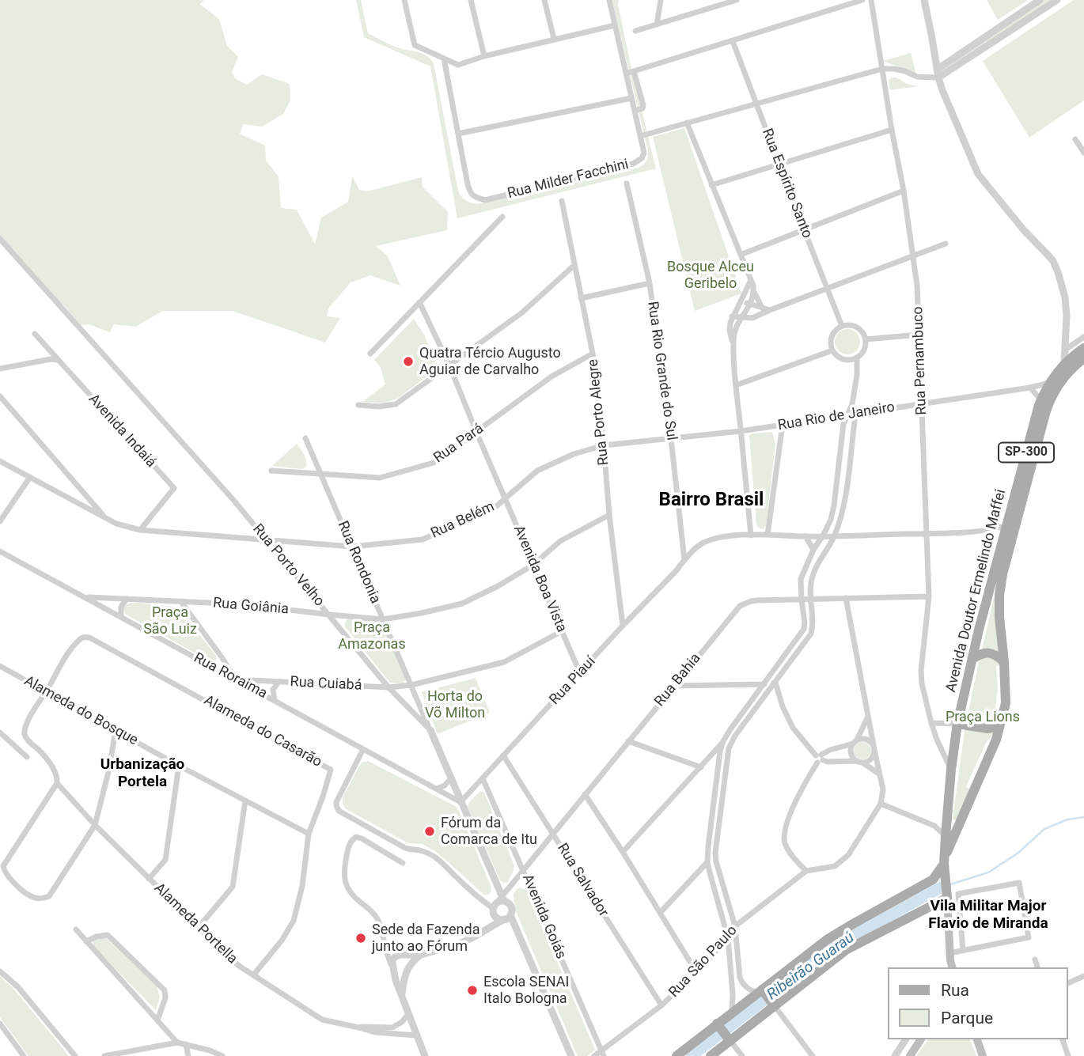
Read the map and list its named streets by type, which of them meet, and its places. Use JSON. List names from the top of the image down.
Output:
{
  "streets": {
    "main road": ["SP-300", "Avenida Doutor Ermelindo Maffei"],
    "street": [
      "Rua Milder Facchini",
      "Rua Espírito Santo",
      "Rua Pernambuco",
      "Rua Rio Grande do Sul",
      "Rua Porto Alegre",
      "Rua Rio de Janeiro",
      "Avenida Indaiá",
      "Rua Pará",
      "Rua Belém",
      "Rua Rondonia",
      "Rua Porto Velho",
      "Avenida Boa Vista",
      "Rua Goiânia",
      "Rua Roraima",
      "Rua Bahia",
      "Rua Piauí",
      "Rua Cuiabá",
      "Alameda do Bosque",
      "Alameda do Casarão",
      "Rua Salvador",
      "Avenida Goiás",
      "Alameda Portella",
      "Rua São Paulo"
    ]
  },
  "crossings": [
    ["Rua Pernambuco", "Rua Rio de Janeiro"],
    ["Rua Pernambuco", "Avenida Doutor Ermelindo Maffei"],
    ["Rua Pernambuco", "Rua Bahia"],
    ["Rua Pernambuco", "Rua Piauí"],
    ["Rua Rio Grande do Sul", "Rua Belém"],
    ["Rua Rio Grande do Sul", "Rua Piauí"],
    ["Rua Porto Alegre", "Rua Pará"],
    ["Rua Porto Alegre", "Rua Belém"],
    ["Rua Porto Alegre", "Rua Goiânia"],
    ["Rua Porto Alegre", "Rua Piauí"],
    ["Rua Rio de Janeiro", "Rua Belém"],
    ["Rua Rio de Janeiro", "Avenida Doutor Ermelindo Maffei"],
    ["Avenida Indaiá", "Rua Belém"],
    ["Rua Pará", "Rua Rondonia"],
    ["Rua Pará", "Avenida Boa Vista"],
    ["SP-300", "Avenida Doutor Ermelindo Maffei"],
    ["Rua Belém", "Rua Rondonia"],
    ["Rua Belém", "Rua Porto Velho"],
    ["Rua Belém", "Avenida Boa Vista"],
    ["Rua Rondonia", "Rua Porto Velho"],
    ["Rua Rondonia", "Rua Goiânia"],
    ["Rua Rondonia", "Rua Cuiabá"],
    ["Rua Porto Velho", "Rua Goiânia"],
    ["Rua Porto Velho", "Rua Cuiabá"],
    ["Avenida Boa Vista", "Rua Goiânia"],
    ["Avenida Boa Vista", "Rua Piauí"],
    ["Avenida Boa Vista", "Rua Cuiabá"],
    ["Avenida Doutor Ermelindo Maffei", "Rua Piauí"],
    ["Rua Goiânia", "Rua Roraima"],
    ["Rua Roraima", "Rua Piauí"],
    ["Rua Roraima", "Rua Cuiabá"],
    ["Rua Bahia", "Rua Salvador"],
    ["Rua Bahia", "Avenida Goiás"],
    ["Rua Piauí", "Rua Salvador"],
    ["Rua Piauí", "Avenida Goiás"],
    ["Alameda do Bosque", "Alameda do Casarão"],
    ["Alameda do Bosque", "Alameda Portella"],
    ["Alameda do Casarão", "Alameda Portella"],
    ["Rua Salvador", "Rua São Paulo"],
    ["Avenida Goiás", "Rua São Paulo"]
  ],
  "districts": ["Bairro Brasil", "Urbanização Portela", "Vila Militar Major Flavio de Miranda"],
  "water": ["Ribeirão Guaraú"],
  "parks": [
    "Bosque Alceu Geribelo",
    "Praça São Luiz",
    "Praça Amazonas",
    "Horta do Võ Milton",
    "Praça Lions"
  ],
  "places": [
    "Quatra Tércio Augusto Aguiar de Carvalho",
    "Fórum da Comarca de Itu",
    "Sede da Fazenda junto ao Fórum",
    "Escola SENAI Italo Bologna"
  ],
  "legend": ["Rua", "Parque"]
}
